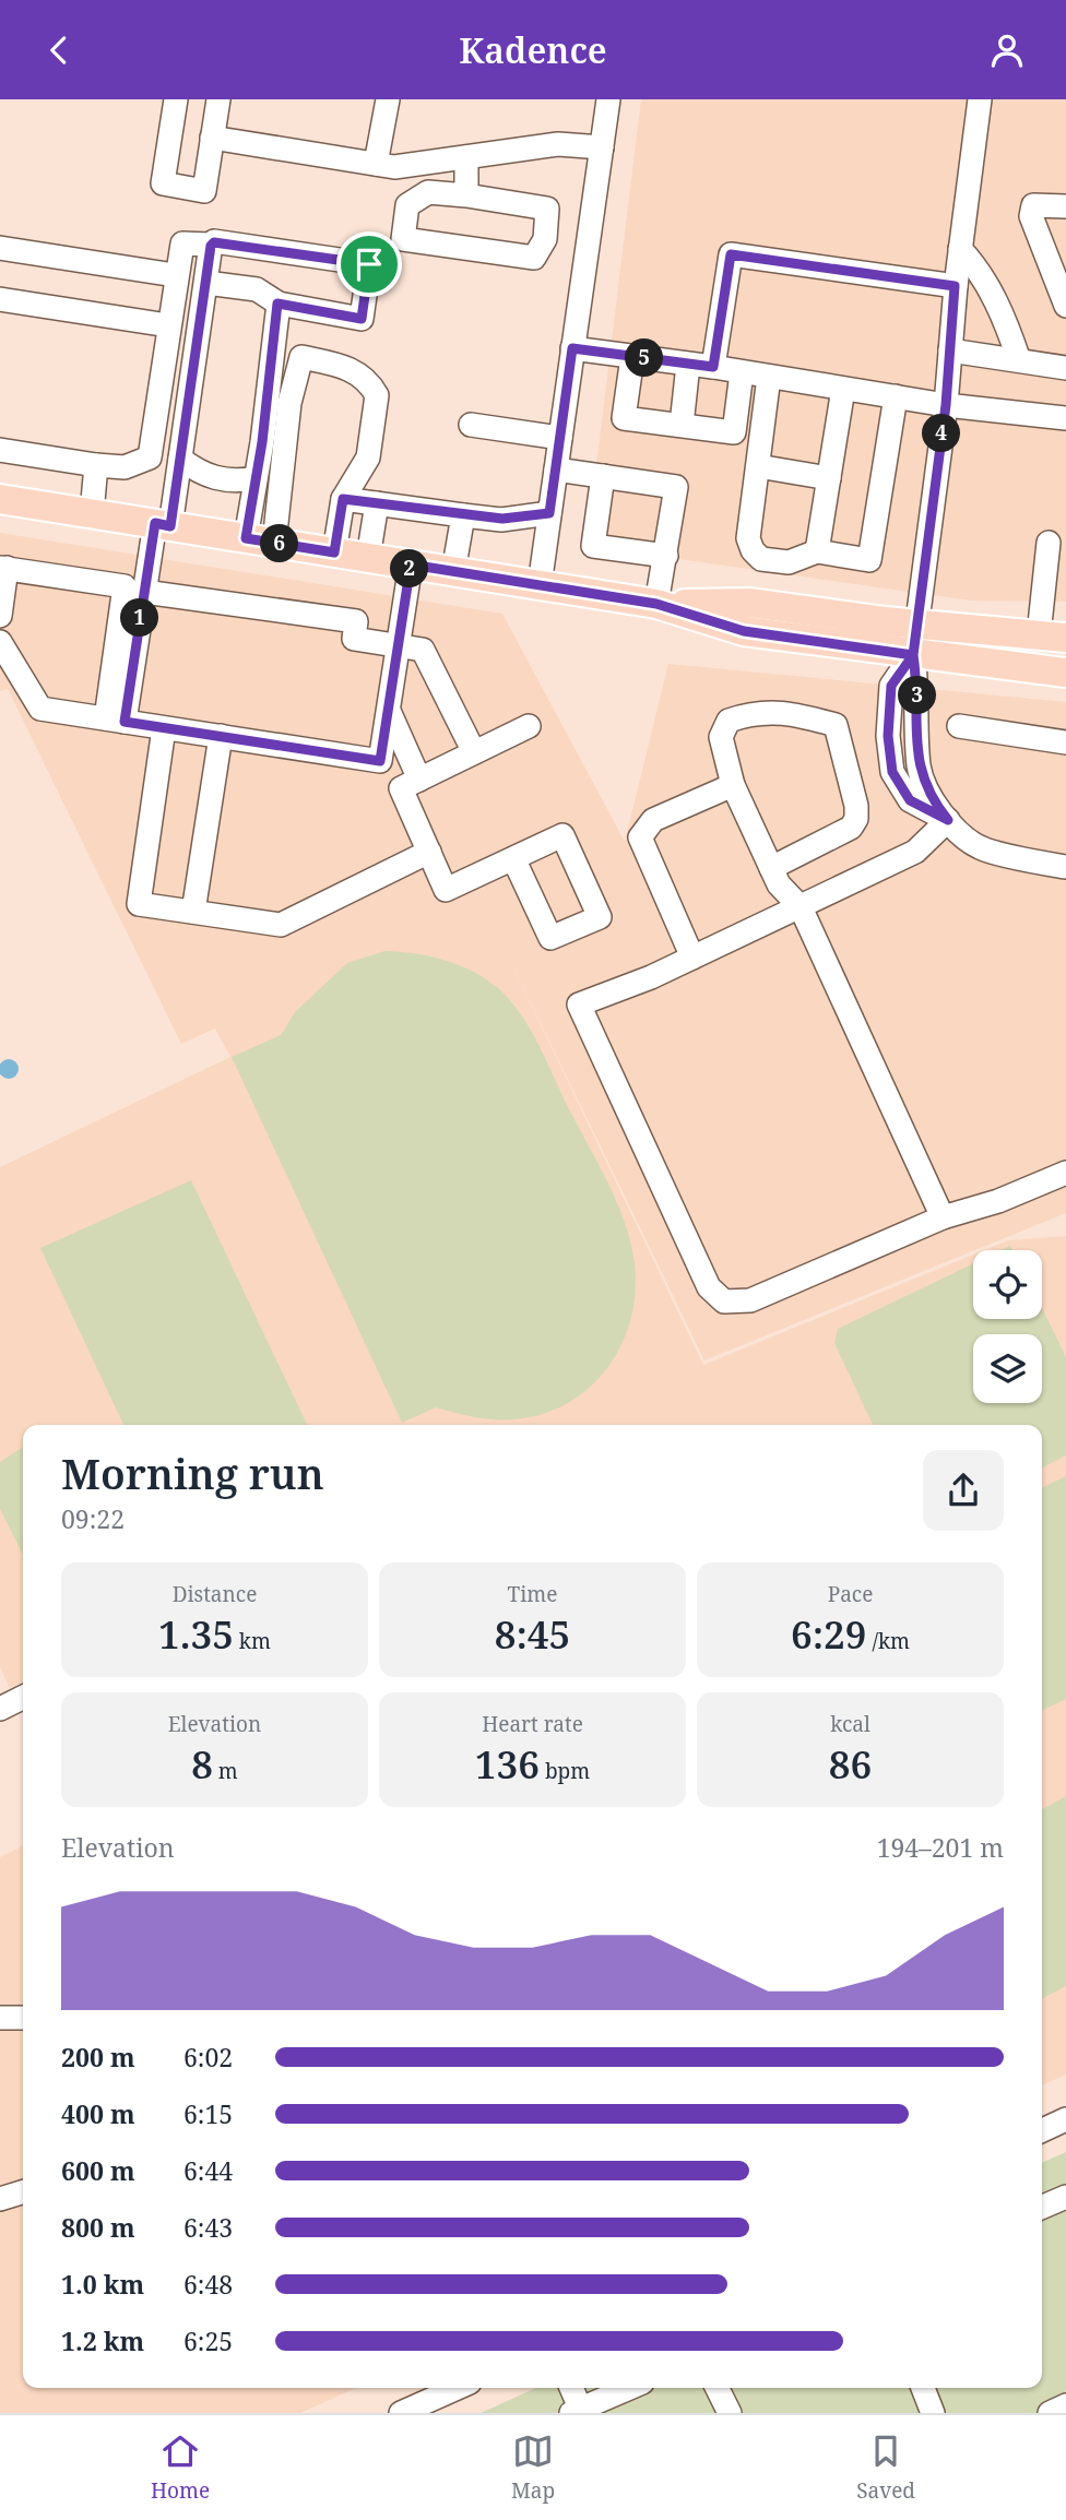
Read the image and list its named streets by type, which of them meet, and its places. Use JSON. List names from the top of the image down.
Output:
{
  "page": {
    "header": "Kadence",
    "pins": [
      "5",
      "4",
      "6",
      "2",
      "1",
      "3"
    ],
    "heading": ["Morning run", "09:22"],
    "stats": [
      ["Distance", "1.35 km"],
      ["Time", "8:45"],
      ["Pace", "6:29 /km"],
      ["Elevation", "8 m"],
      ["Heart rate", "136 bpm"],
      ["kcal", "86"]
    ],
    "chart": ["Elevation", "194–201 m"],
    "list": [
      {
        "name": "200 m",
        "note": "6:02"
      },
      {
        "name": "400 m",
        "note": "6:15"
      },
      {
        "name": "600 m",
        "note": "6:44"
      },
      {
        "name": "800 m",
        "note": "6:43"
      },
      {
        "name": "1.0 km",
        "note": "6:48"
      },
      {
        "name": "1.2 km",
        "note": "6:25"
      }
    ],
    "tabs": ["Home", "Map", "Saved"]
  }
}
